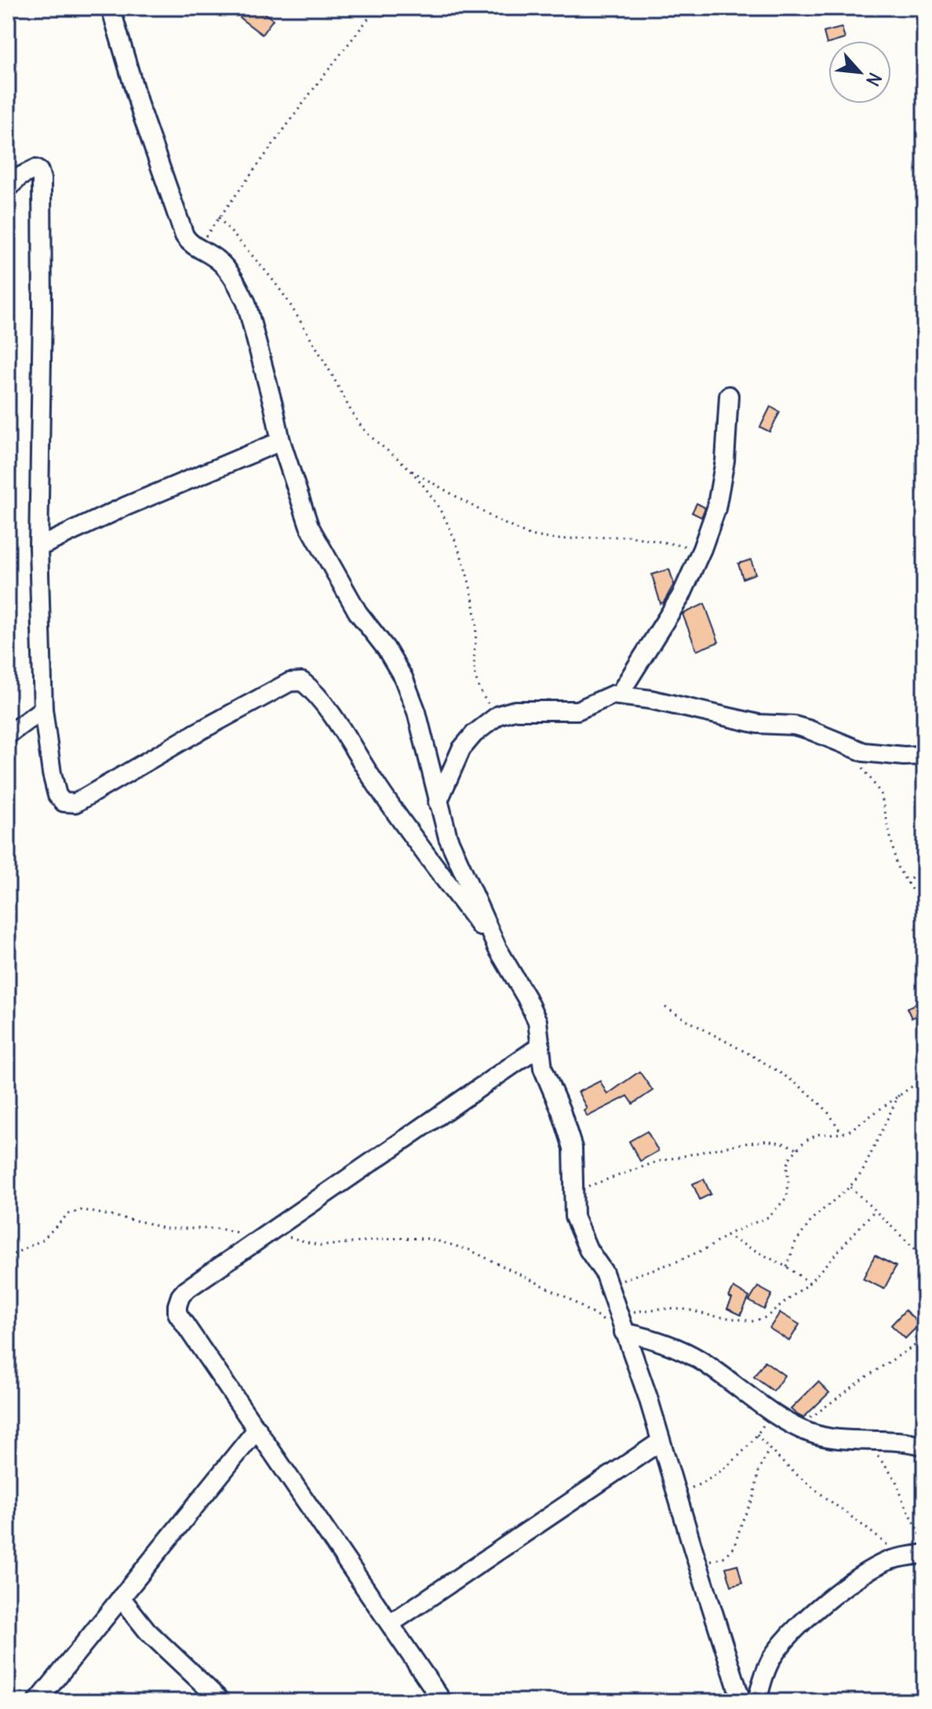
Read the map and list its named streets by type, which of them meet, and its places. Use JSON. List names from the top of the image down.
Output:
{
  "north": "bottom right"
}
